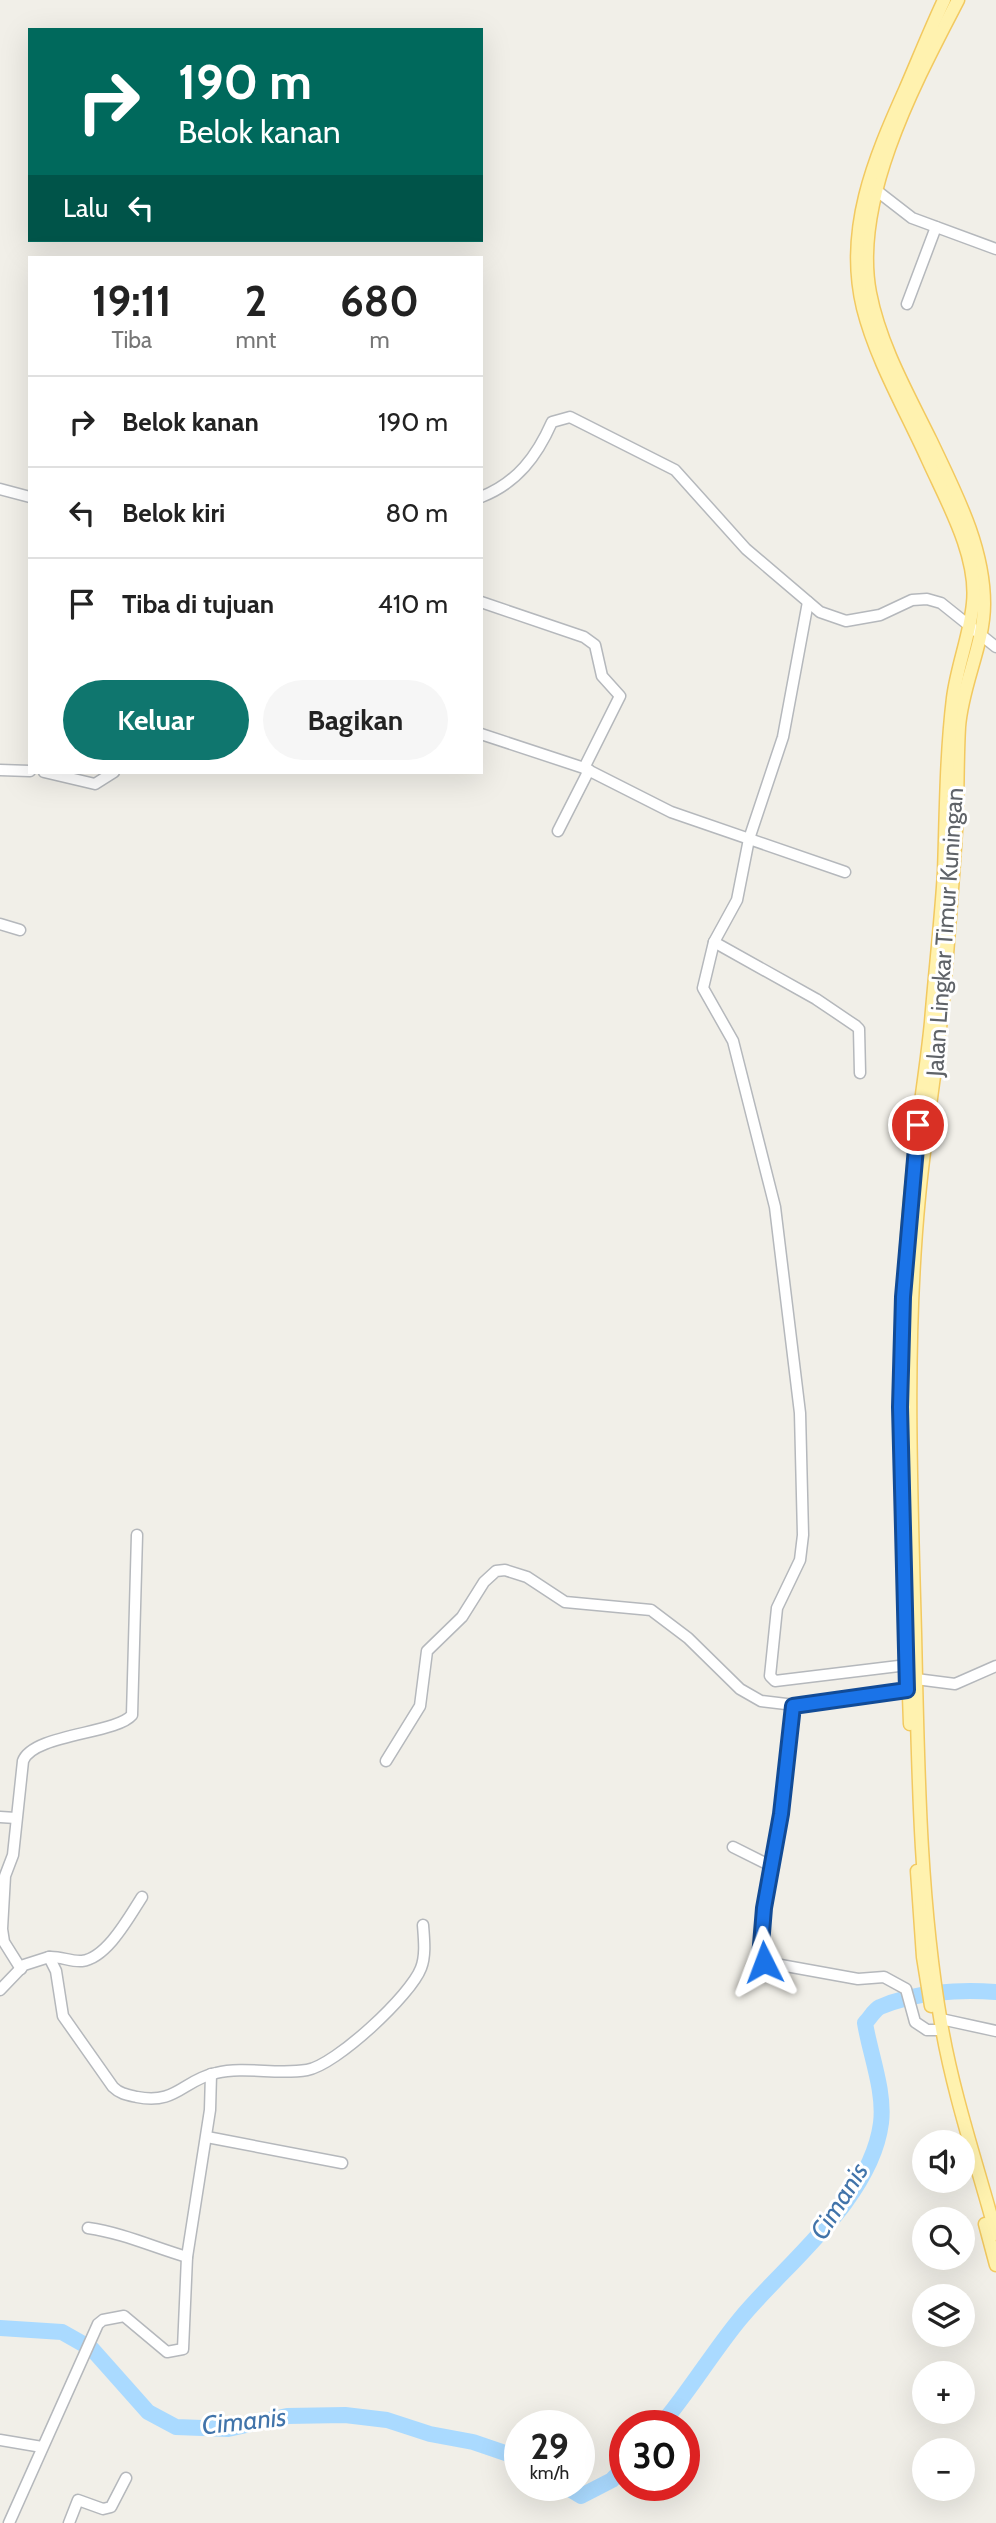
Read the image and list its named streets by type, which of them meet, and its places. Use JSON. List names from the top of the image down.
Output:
{
  "streets": {
    "main road": ["Jalan Lingkar Timur Kuningan"]
  },
  "water": ["Cimanis"],
  "page": {
    "turn": ["190 m", "Belok kanan"],
    "then": "Lalu",
    "eta": [
      "19:11",
      "Tiba",
      "2",
      "mnt",
      "680",
      "m"
    ],
    "list": [
      {
        "name": "Belok kanan",
        "value": "190 m"
      },
      {
        "name": "Belok kiri",
        "value": "80 m"
      },
      {
        "name": "Tiba di tujuan",
        "value": "410 m"
      }
    ],
    "buttons": ["Keluar", "Bagikan"],
    "map_buttons": ["+", "−"],
    "speed": "29 km/h",
    "limit": "30"
  }
}
